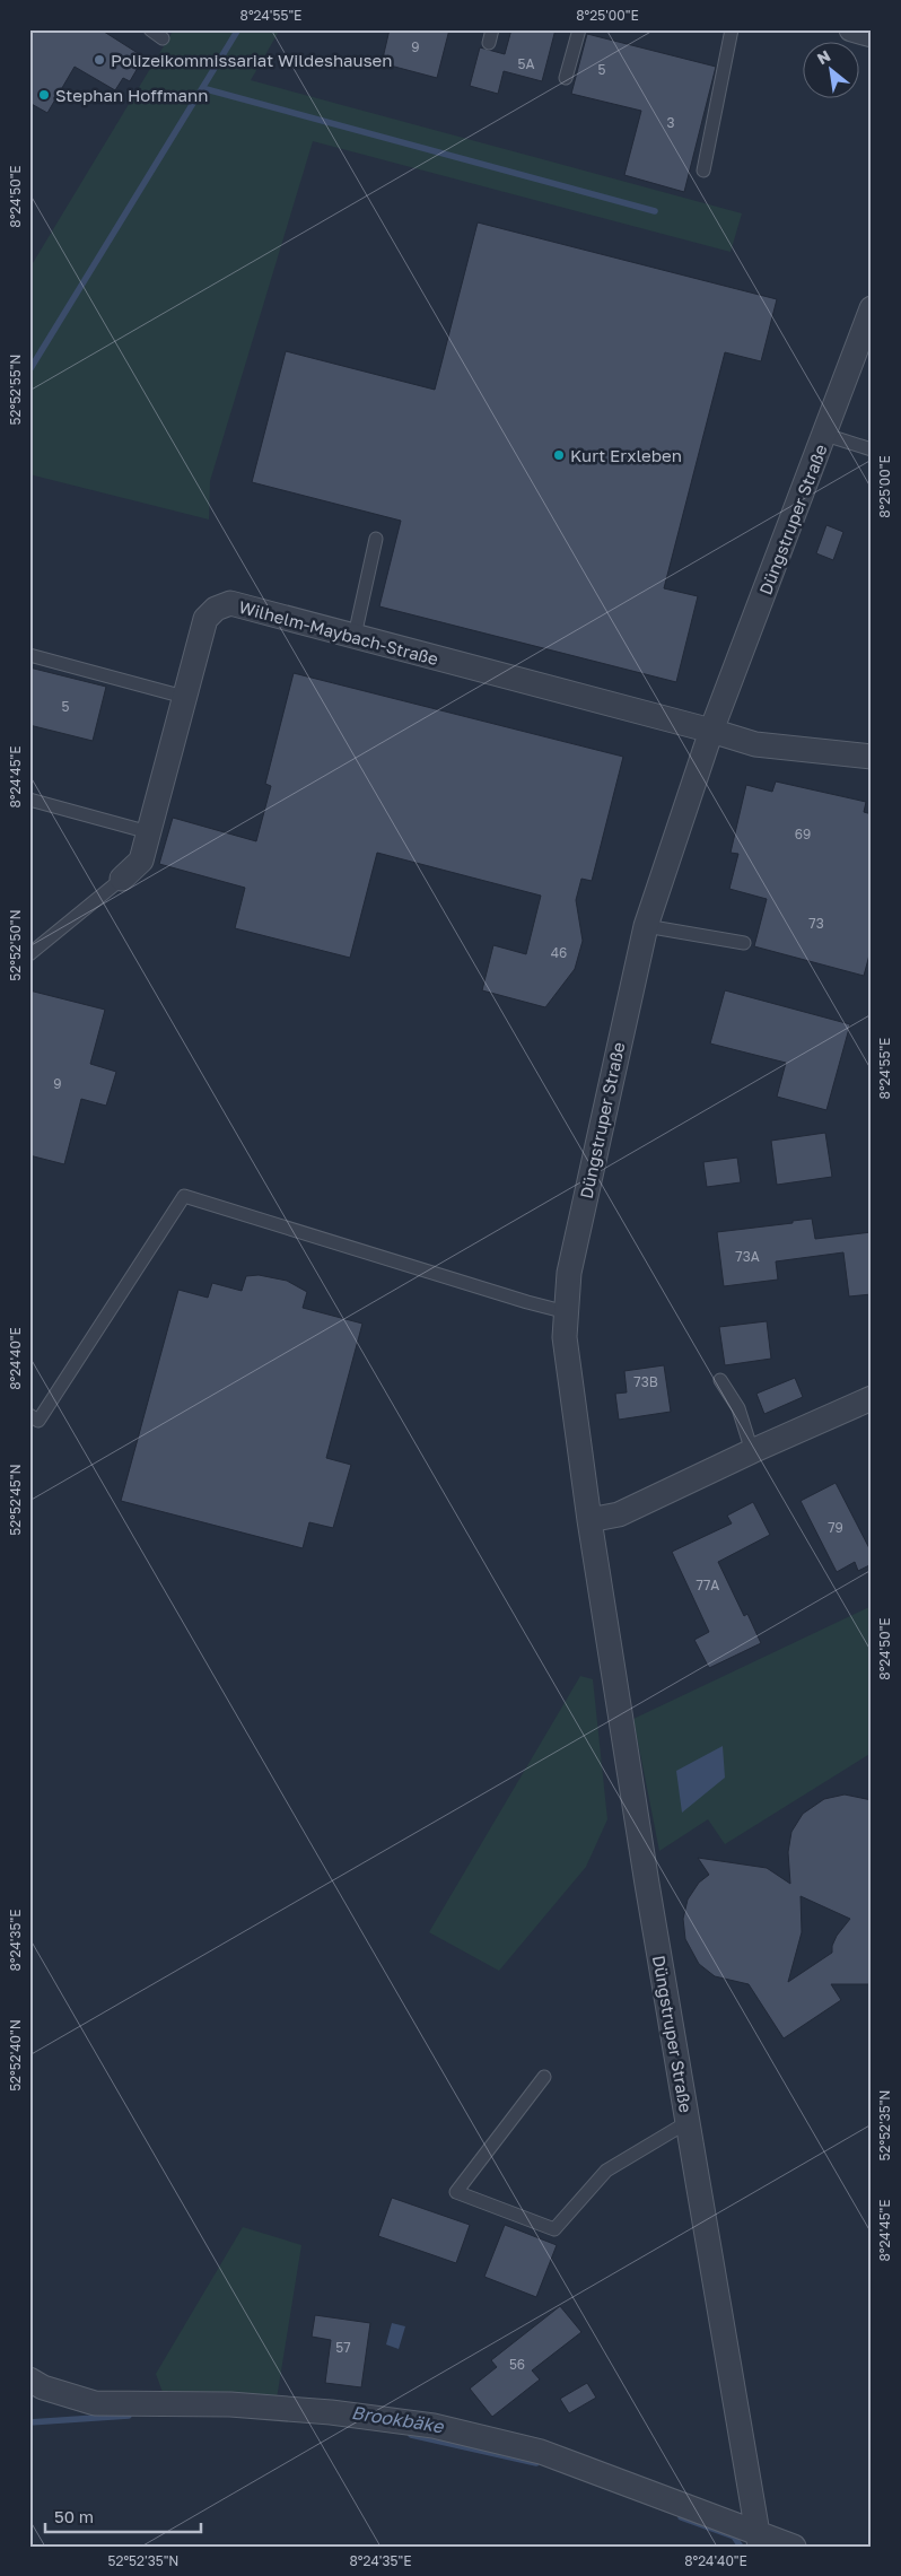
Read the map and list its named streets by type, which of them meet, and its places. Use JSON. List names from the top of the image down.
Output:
{
  "streets": {
    "street": ["Düngstruper Straße", "Wilhelm-Maybach-Straße"]
  },
  "crossings": [
    ["Düngstruper Straße", "Wilhelm-Maybach-Straße"]
  ],
  "water": ["Brookbäke"],
  "places": ["Polizeikommissariat Wildeshausen", "Stephan Hoffmann", "Kurt Erxleben"],
  "house_numbers": [
    "9",
    "5A",
    "5",
    "3",
    "5",
    "69",
    "73",
    "46",
    "9",
    "73A",
    "73B",
    "79",
    "77A",
    "57",
    "56"
  ],
  "scale_bar": "50 m",
  "north": "top left",
  "coordinates": [
    "8°24'55\"E",
    "8°25'00\"E",
    "8°24'50\"E",
    "52°52'55\"N",
    "8°24'45\"E",
    "52°52'50\"N",
    "8°24'40\"E",
    "52°52'45\"N",
    "8°24'35\"E",
    "52°52'40\"N",
    "52°52'35\"N"
  ]
}
